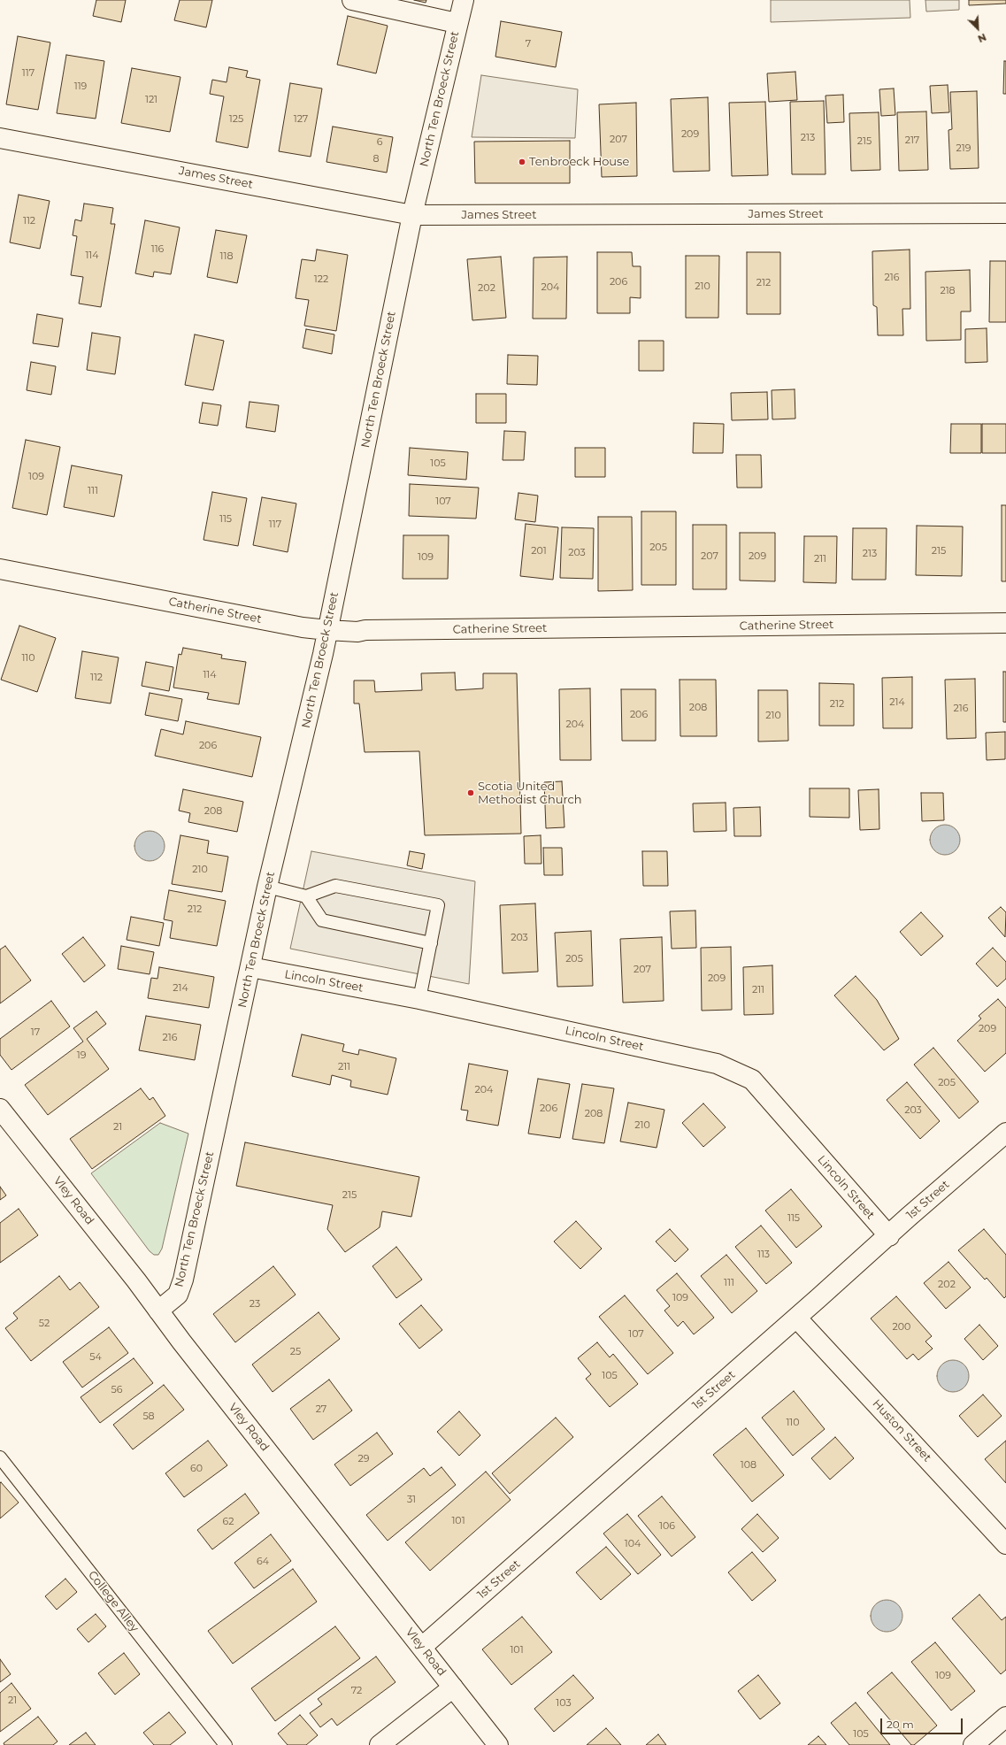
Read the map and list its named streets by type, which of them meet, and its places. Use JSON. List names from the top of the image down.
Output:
{
  "streets": {
    "street": [
      "North Ten Broeck Street",
      "James Street",
      "Catherine Street",
      "Lincoln Street",
      "1st Street",
      "Vley Road",
      "Huston Street"
    ],
    "lane": ["College Alley"]
  },
  "crossings": [
    ["North Ten Broeck Street", "James Street"],
    ["North Ten Broeck Street", "Catherine Street"],
    ["North Ten Broeck Street", "Lincoln Street"],
    ["North Ten Broeck Street", "Vley Road"],
    ["Lincoln Street", "1st Street"],
    ["1st Street", "Vley Road"],
    ["1st Street", "Huston Street"]
  ],
  "places": ["Tenbroeck House", "Scotia United Methodist Church"],
  "house_numbers": [
    "7",
    "117",
    "119",
    "121",
    "125",
    "127",
    "209",
    "213",
    "207",
    "217",
    "215",
    "6",
    "219",
    "8",
    "112",
    "116",
    "114",
    "118",
    "216",
    "122",
    "206",
    "212",
    "210",
    "204",
    "202",
    "218",
    "105",
    "109",
    "111",
    "107",
    "115",
    "117",
    "205",
    "201",
    "215",
    "203",
    "213",
    "207",
    "209",
    "109",
    "211",
    "110",
    "114",
    "112",
    "214",
    "212",
    "208",
    "216",
    "206",
    "210",
    "204",
    "206",
    "208",
    "210",
    "212",
    "203",
    "205",
    "207",
    "209",
    "214",
    "211",
    "209",
    "17",
    "216",
    "19",
    "211",
    "205",
    "204",
    "206",
    "203",
    "208",
    "210",
    "21",
    "215",
    "115",
    "113",
    "111",
    "202",
    "109",
    "23",
    "52",
    "200",
    "107",
    "25",
    "54",
    "105",
    "56",
    "27",
    "58",
    "110",
    "29",
    "108",
    "60",
    "31",
    "101",
    "62",
    "106",
    "104",
    "64",
    "101",
    "109",
    "72",
    "21",
    "103",
    "105"
  ],
  "scale_bar": "20 m",
  "north": "bottom right"
}
